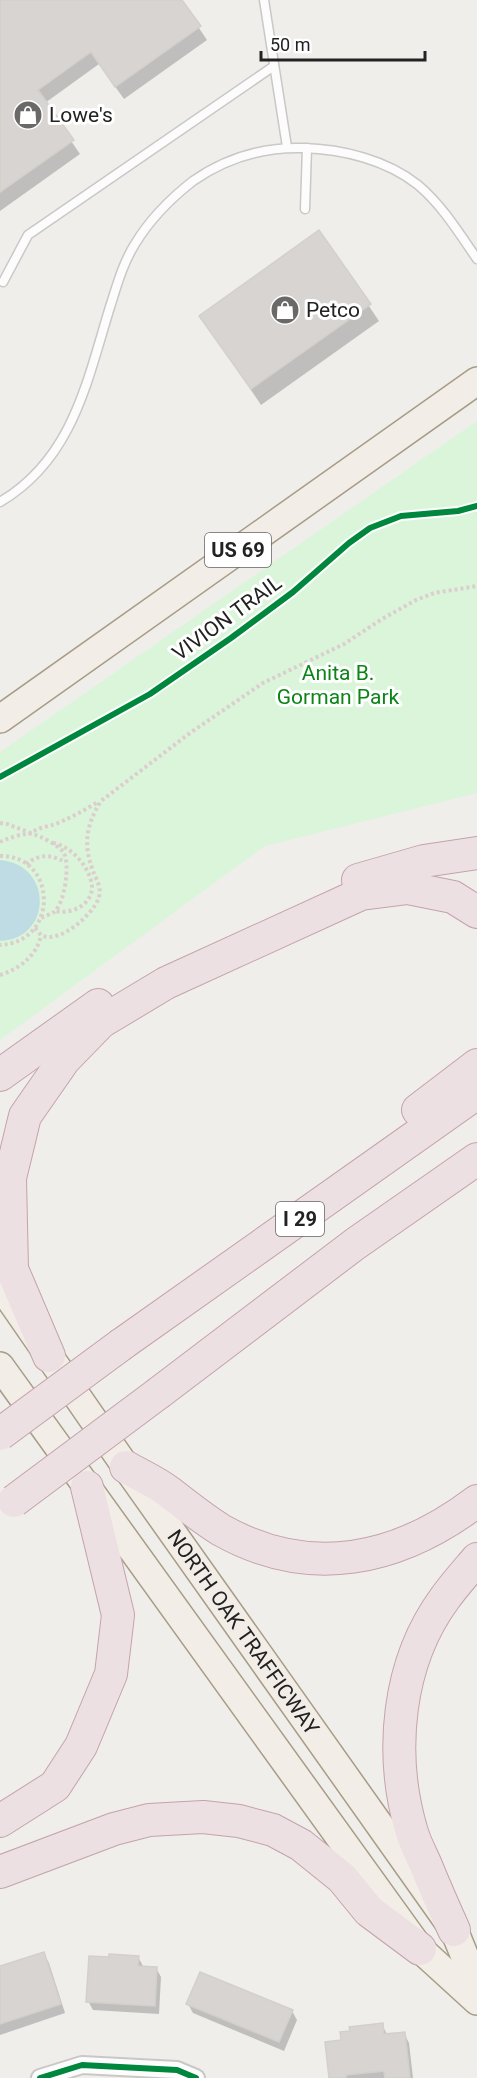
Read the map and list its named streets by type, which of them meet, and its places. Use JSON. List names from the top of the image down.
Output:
{
  "streets": {
    "highway": ["I 29"],
    "main road": ["US 69", "NORTH OAK TRAFFICWAY"],
    "cycle path": ["VIVION TRAIL"]
  },
  "parks": ["Anita B. Gorman Park"],
  "places": {
    "shop": ["Lowe's", "Petco"]
  },
  "scale_bar": "50 m"
}
